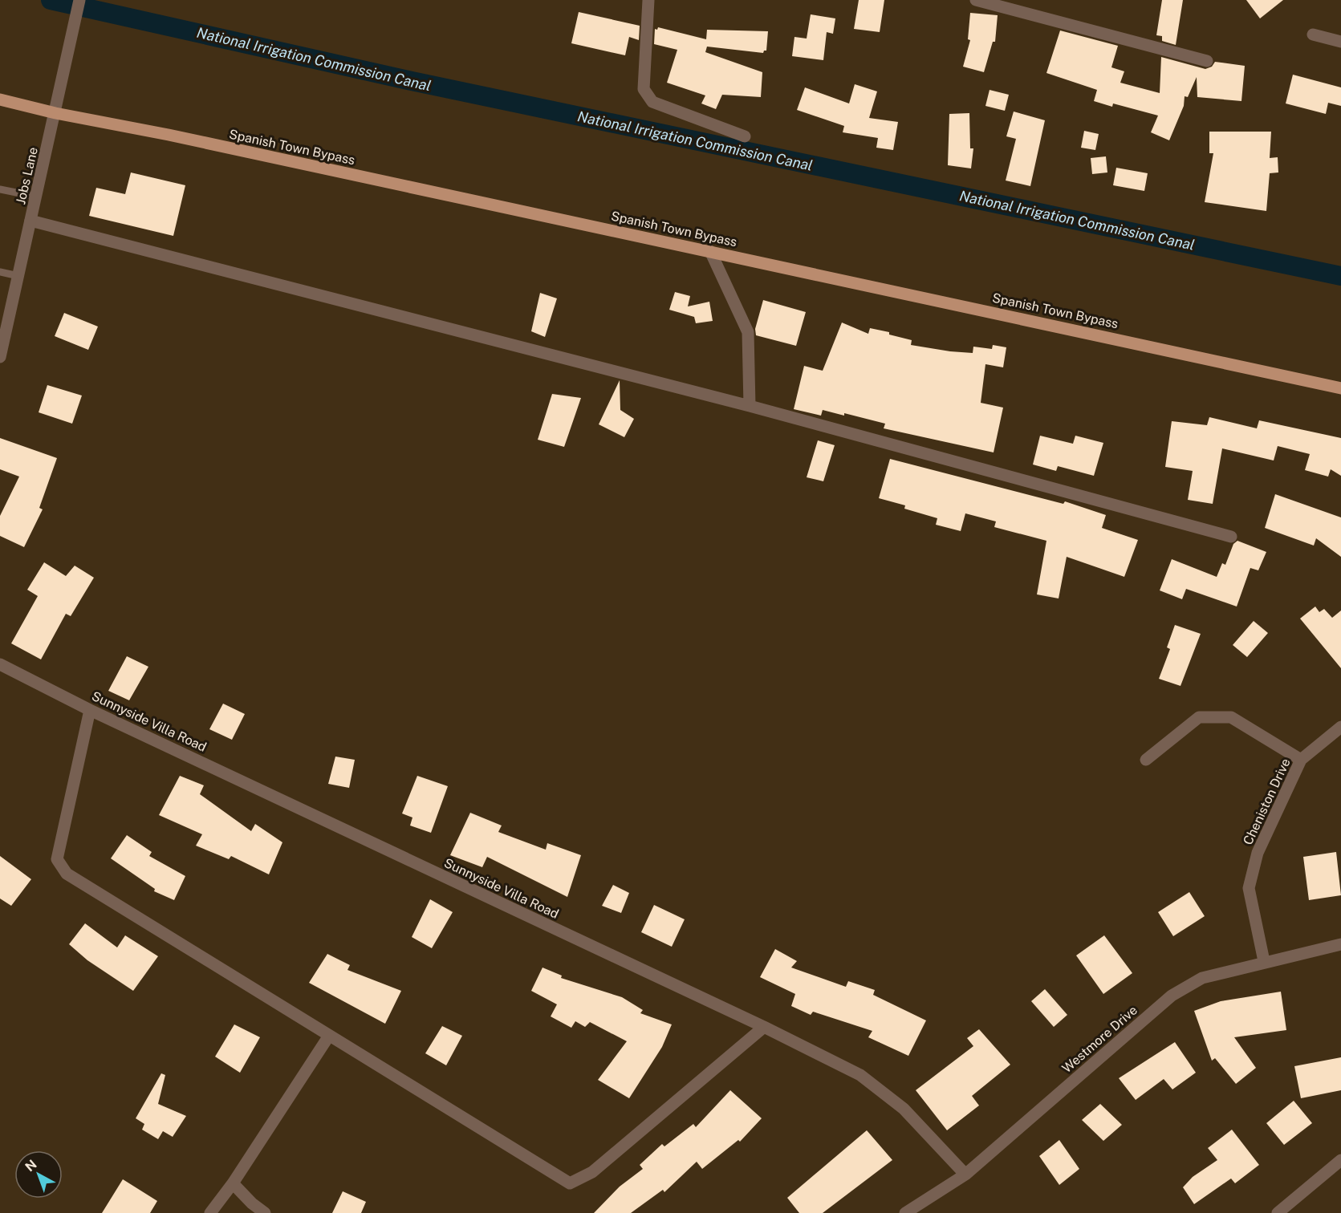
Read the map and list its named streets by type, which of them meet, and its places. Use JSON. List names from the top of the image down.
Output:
{
  "streets": {
    "main road": ["Spanish Town Bypass"],
    "street": [
      "Jobs Lane",
      "Sunnyside Villa Road",
      "Cheniston Drive",
      "Westmore Drive"
    ]
  },
  "crossings": [
    ["Spanish Town Bypass", "Jobs Lane"],
    ["Sunnyside Villa Road", "Westmore Drive"],
    ["Cheniston Drive", "Westmore Drive"]
  ],
  "water": ["National Irrigation Commission Canal"],
  "north": "top left"
}
